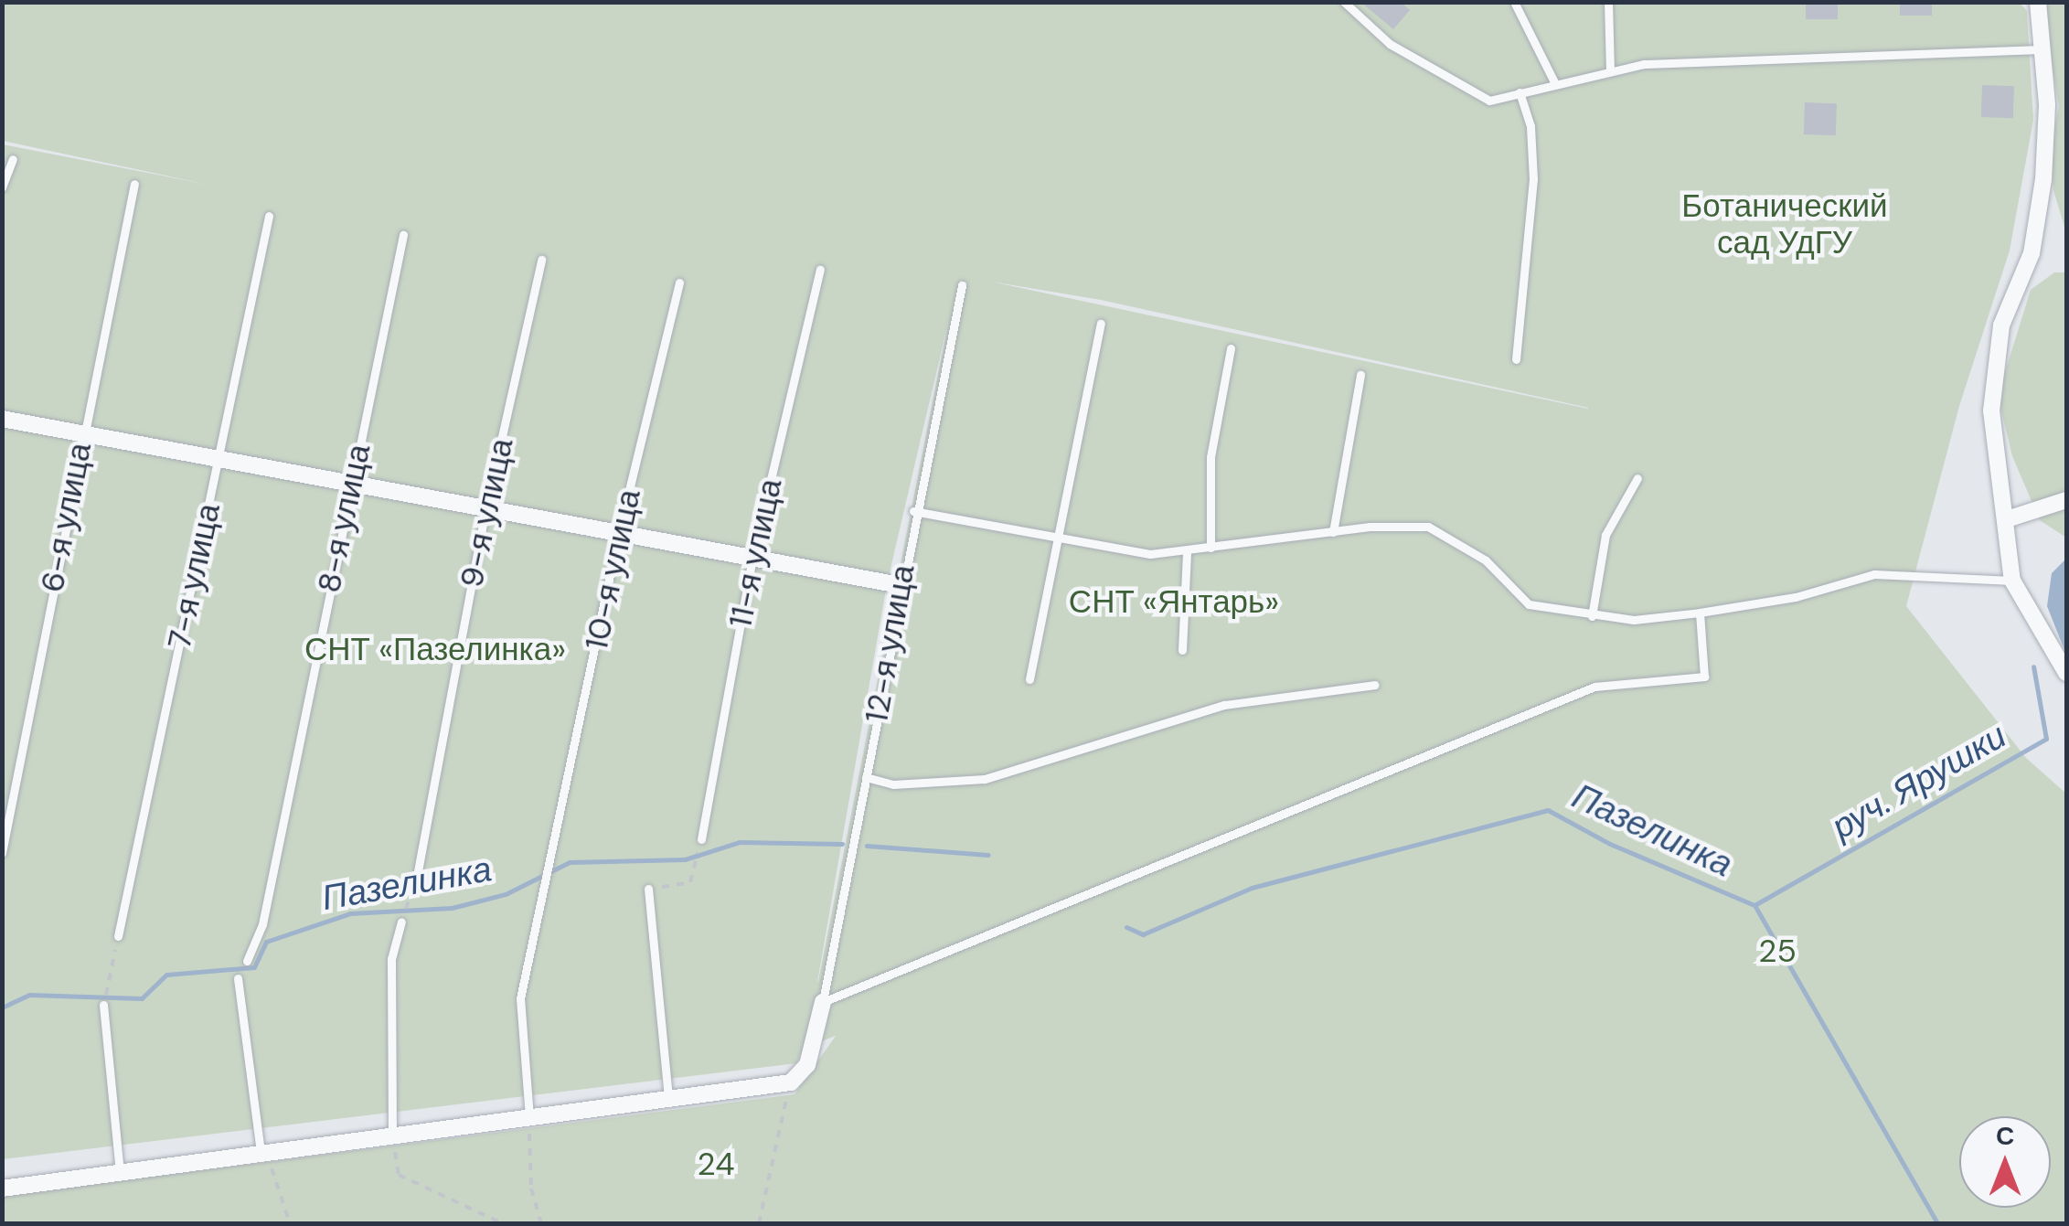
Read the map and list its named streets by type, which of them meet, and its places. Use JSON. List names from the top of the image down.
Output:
{
  "streets": {
    "lane": [
      "9-я улица",
      "6-я улица",
      "8-я улица",
      "11-я улица",
      "10-я улица",
      "7-я улица",
      "12-я улица"
    ]
  },
  "water": ["руч. Ярушки", "Пазелинка"],
  "parks": [
    "Ботанический сад УдГУ",
    "СНТ «Янтарь»",
    "СНТ «Пазелинка»",
    "25",
    "24"
  ],
  "north": "top"
}
